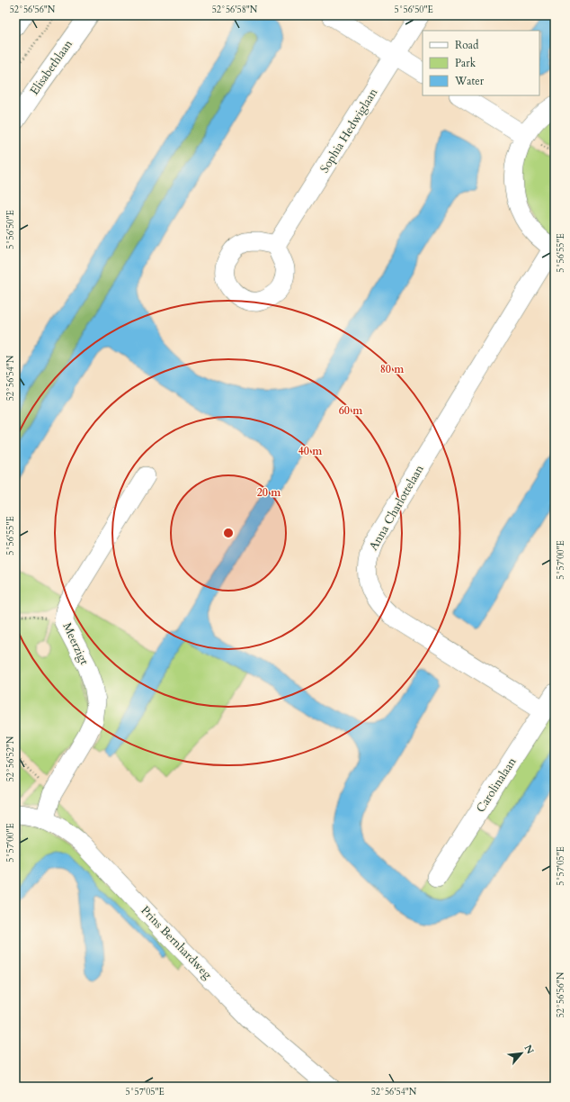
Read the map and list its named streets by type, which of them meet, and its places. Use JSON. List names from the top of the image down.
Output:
{
  "streets": {
    "street": [
      "Elisabethlaan",
      "Sophia Hedwiglaan",
      "Anna Charlottelaan",
      "Meerzigt",
      "Carolinalaan",
      "Prins Bernhardweg"
    ]
  },
  "crossings": [
    ["Anna Charlottelaan", "Carolinalaan"],
    ["Meerzigt", "Prins Bernhardweg"]
  ],
  "legend": ["Road", "Park", "Water"],
  "north": "top right",
  "coordinates": [
    "52°56'56\"N",
    "52°56'58\"N",
    "5°56'50\"E",
    "5°56'55\"E",
    "52°56'54\"N",
    "5°57'00\"E",
    "52°56'52\"N",
    "5°57'05\"E"
  ],
  "rings": [
    "80 m",
    "60 m",
    "40 m",
    "20 m"
  ]
}
